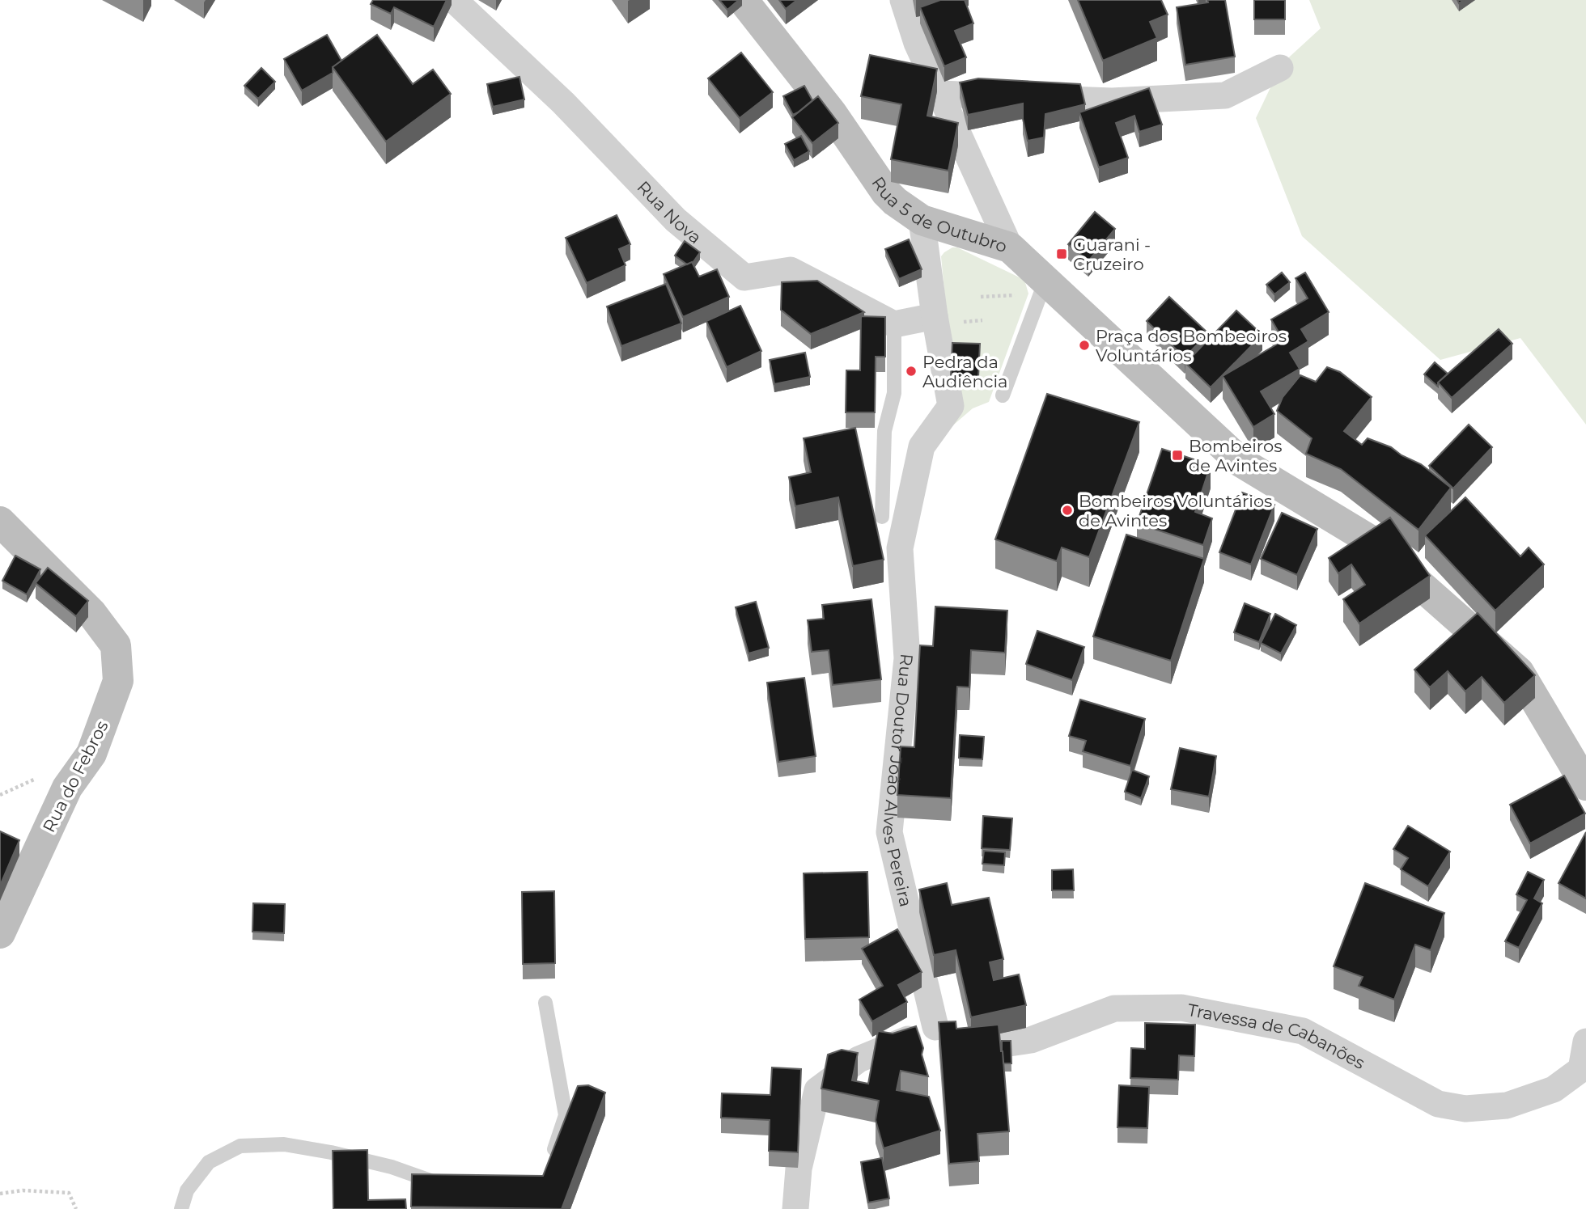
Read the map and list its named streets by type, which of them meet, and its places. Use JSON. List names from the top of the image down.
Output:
{
  "streets": {
    "street": [
      "Rua 5 de Outubro",
      "Rua Nova",
      "Rua do Febros",
      "Rua Doutor João Alves Pereira",
      "Travessa de Cabanões"
    ]
  },
  "crossings": [
    ["Rua 5 de Outubro", "Rua Doutor João Alves Pereira"],
    ["Rua Doutor João Alves Pereira", "Travessa de Cabanões"]
  ],
  "places": {
    "transit": ["Guarani - Cruzeiro", "Bombeiros de Avintes"],
    "other": ["Praça dos Bombeoiros Voluntários", "Pedra da Audiência", "Bombeiros Voluntários de Avintes"]
  }
}
